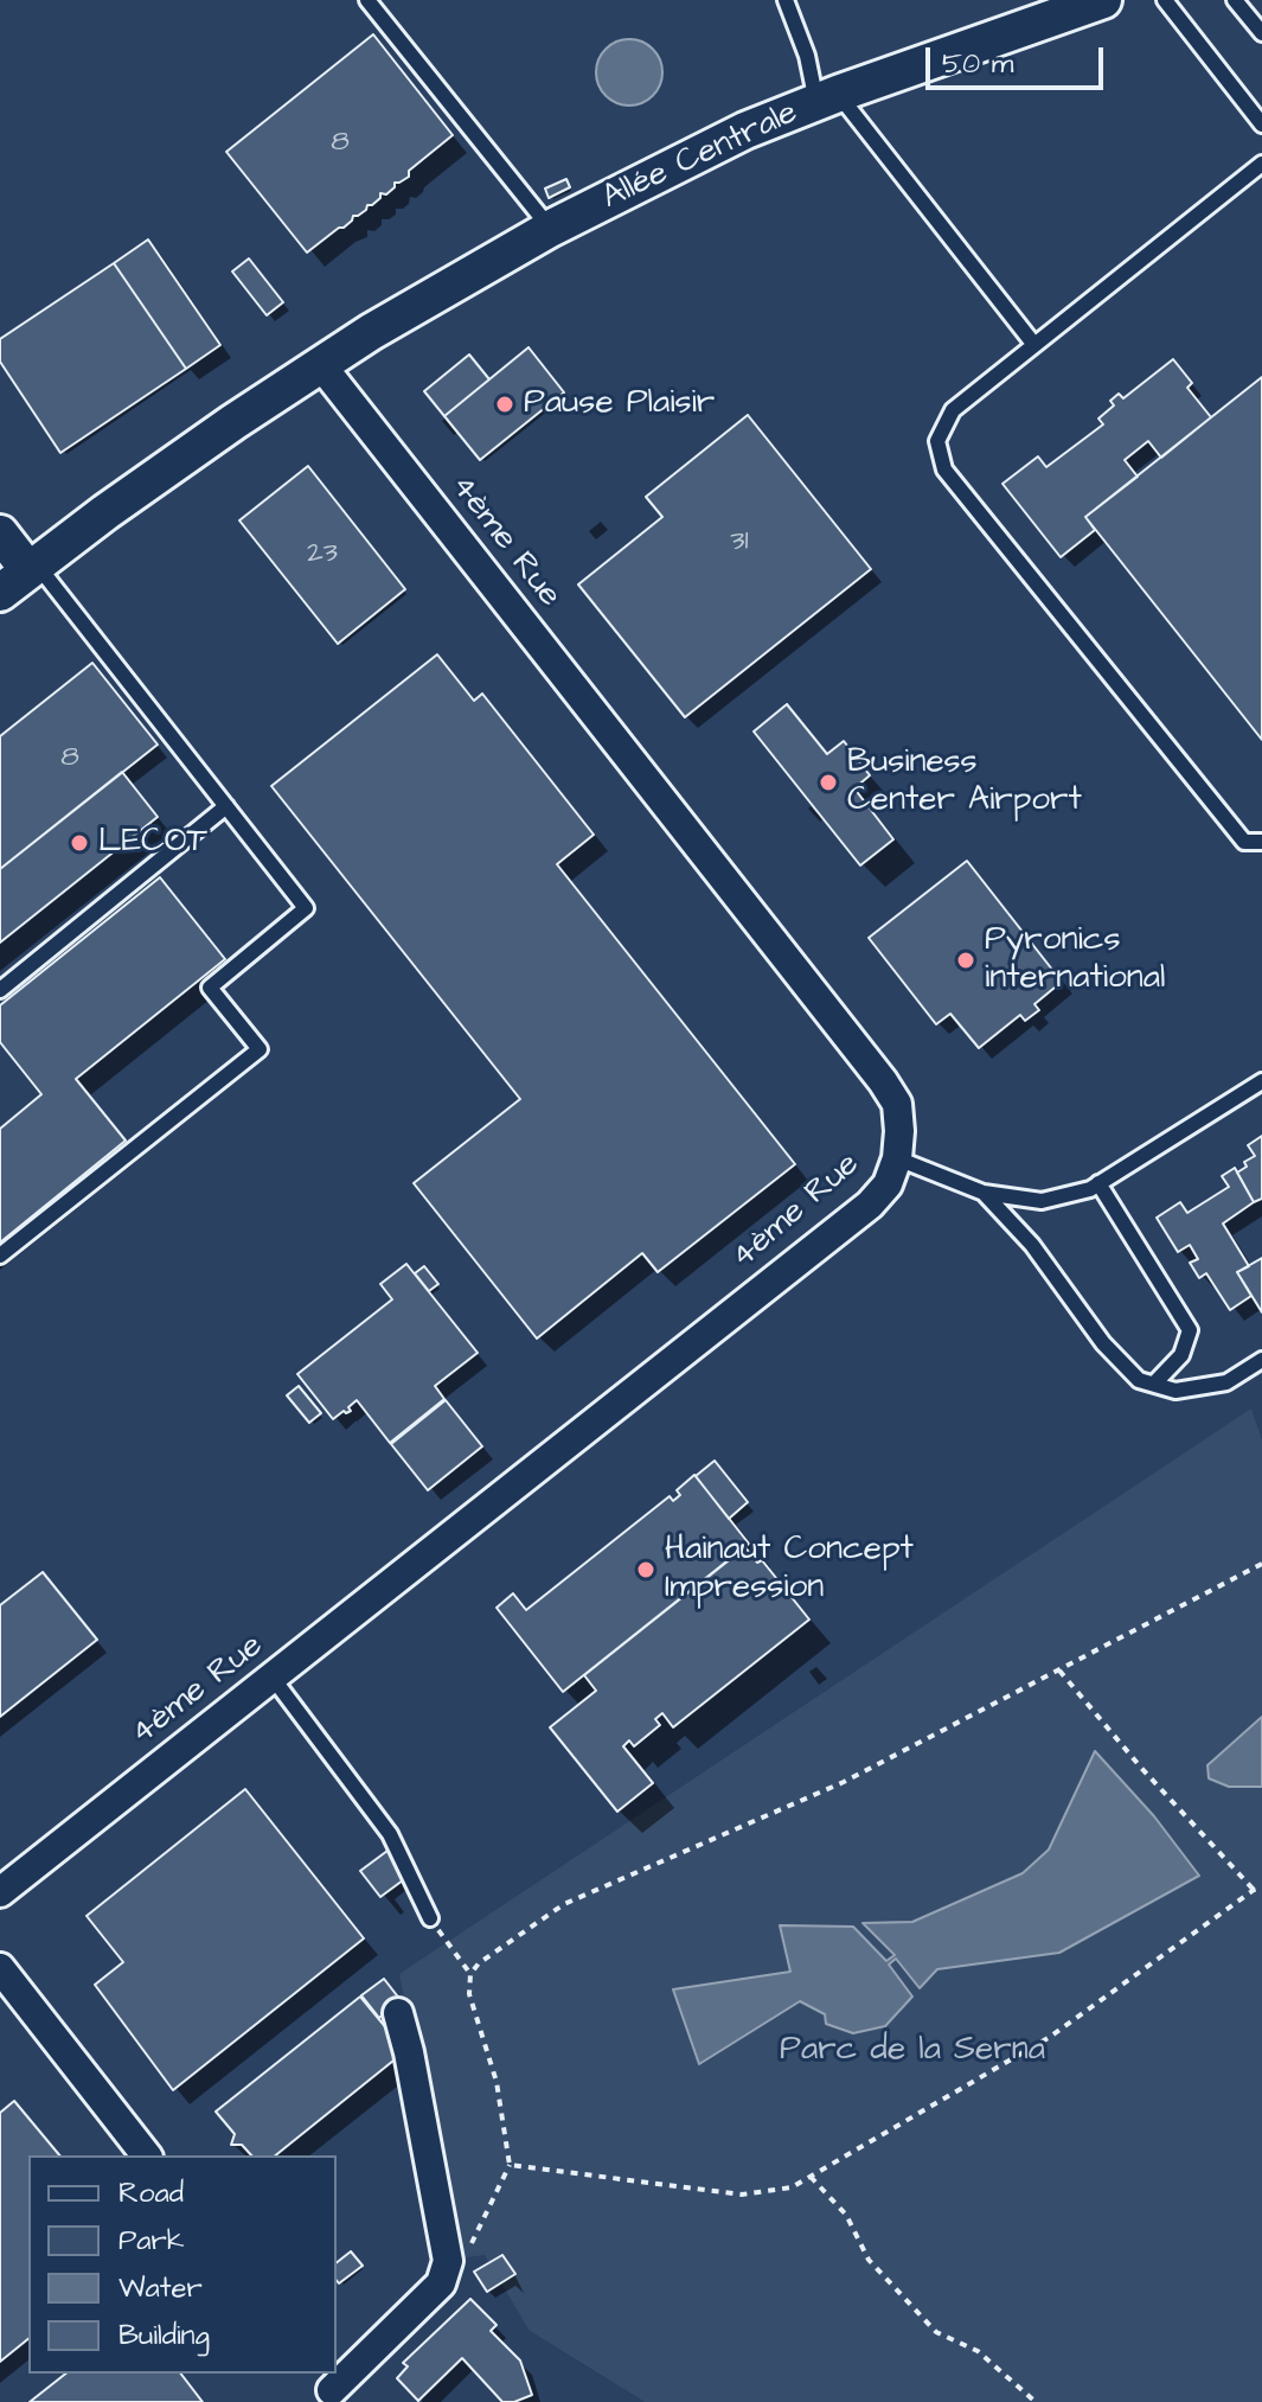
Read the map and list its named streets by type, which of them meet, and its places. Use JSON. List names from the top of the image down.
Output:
{
  "streets": {
    "street": ["Allée Centrale", "4ème Rue"]
  },
  "crossings": [
    ["Allée Centrale", "4ème Rue"]
  ],
  "parks": ["Parc de la Serna"],
  "places": [
    "Pause Plaisir",
    "Business Center Airport",
    "LECOT",
    "Pyronics international",
    "Hainaut Concept Impression"
  ],
  "house_numbers": [
    "8",
    "31",
    "23",
    "8"
  ],
  "legend": [
    "Road",
    "Park",
    "Water",
    "Building"
  ],
  "scale_bar": "50 m"
}
